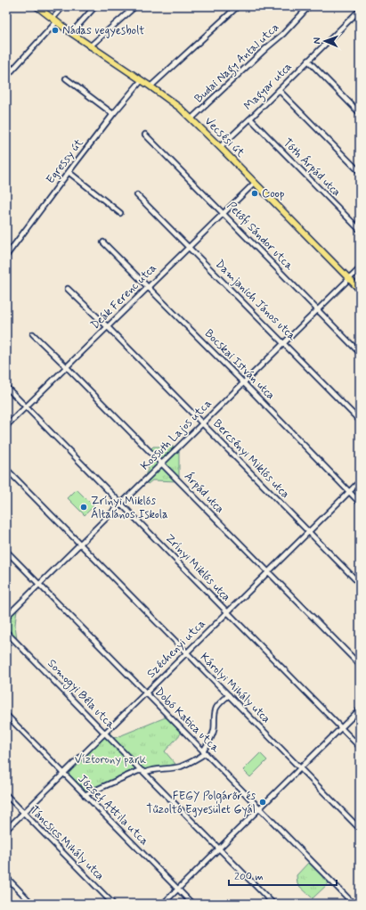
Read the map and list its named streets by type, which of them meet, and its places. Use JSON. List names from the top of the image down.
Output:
{
  "streets": {
    "main road": ["Vecsési út"],
    "street": [
      "Budai Nagy Antal utca",
      "Magyar utca",
      "Egressy út",
      "Tóth Árpád utca",
      "Petőfi Sándor utca",
      "Deák Ferenc utca",
      "Damjanich János utca",
      "Bocskai István utca",
      "Kossuth Lajos utca",
      "Bercsényi Miklós utca",
      "Árpád utca",
      "Zrínyi Miklós utca",
      "Széchenyi utca",
      "Károlyi Mihály utca",
      "Somogyi Béla utca",
      "Dobó Katica utca",
      "József Attila utca",
      "Táncsics Mihály utca"
    ]
  },
  "crossings": [
    ["Budai Nagy Antal utca", "Vecsési út"],
    ["Magyar utca", "Vecsési út"],
    ["Magyar utca", "Tóth Árpád utca"],
    ["Vecsési út", "Egressy út"],
    ["Vecsési út", "Deák Ferenc utca"],
    ["Vecsési út", "Kossuth Lajos utca"],
    ["Petőfi Sándor utca", "Deák Ferenc utca"],
    ["Petőfi Sándor utca", "Kossuth Lajos utca"],
    ["Deák Ferenc utca", "Damjanich János utca"],
    ["Deák Ferenc utca", "Bocskai István utca"],
    ["Deák Ferenc utca", "Bercsényi Miklós utca"],
    ["Deák Ferenc utca", "Árpád utca"],
    ["Deák Ferenc utca", "Zrínyi Miklós utca"],
    ["Damjanich János utca", "Kossuth Lajos utca"],
    ["Bocskai István utca", "Kossuth Lajos utca"],
    ["Bocskai István utca", "Széchenyi utca"],
    ["Kossuth Lajos utca", "Bercsényi Miklós utca"],
    ["Kossuth Lajos utca", "Árpád utca"],
    ["Kossuth Lajos utca", "Zrínyi Miklós utca"],
    ["Kossuth Lajos utca", "Károlyi Mihály utca"],
    ["Kossuth Lajos utca", "Dobó Katica utca"],
    ["Bercsényi Miklós utca", "Széchenyi utca"],
    ["Árpád utca", "Széchenyi utca"],
    ["Zrínyi Miklós utca", "Széchenyi utca"],
    ["Széchenyi utca", "Károlyi Mihály utca"],
    ["Széchenyi utca", "Somogyi Béla utca"],
    ["Széchenyi utca", "Dobó Katica utca"],
    ["Széchenyi utca", "József Attila utca"],
    ["Széchenyi utca", "Táncsics Mihály utca"]
  ],
  "parks": ["Víztorony park"],
  "places": [
    "Nádas vegyesbolt",
    "Coop",
    "Zrínyi Miklós Általános Iskola",
    "FEGY Polgárőr és Tűzoltó Egyesület Gyál"
  ],
  "scale_bar": "200 m",
  "north": "left"
}
